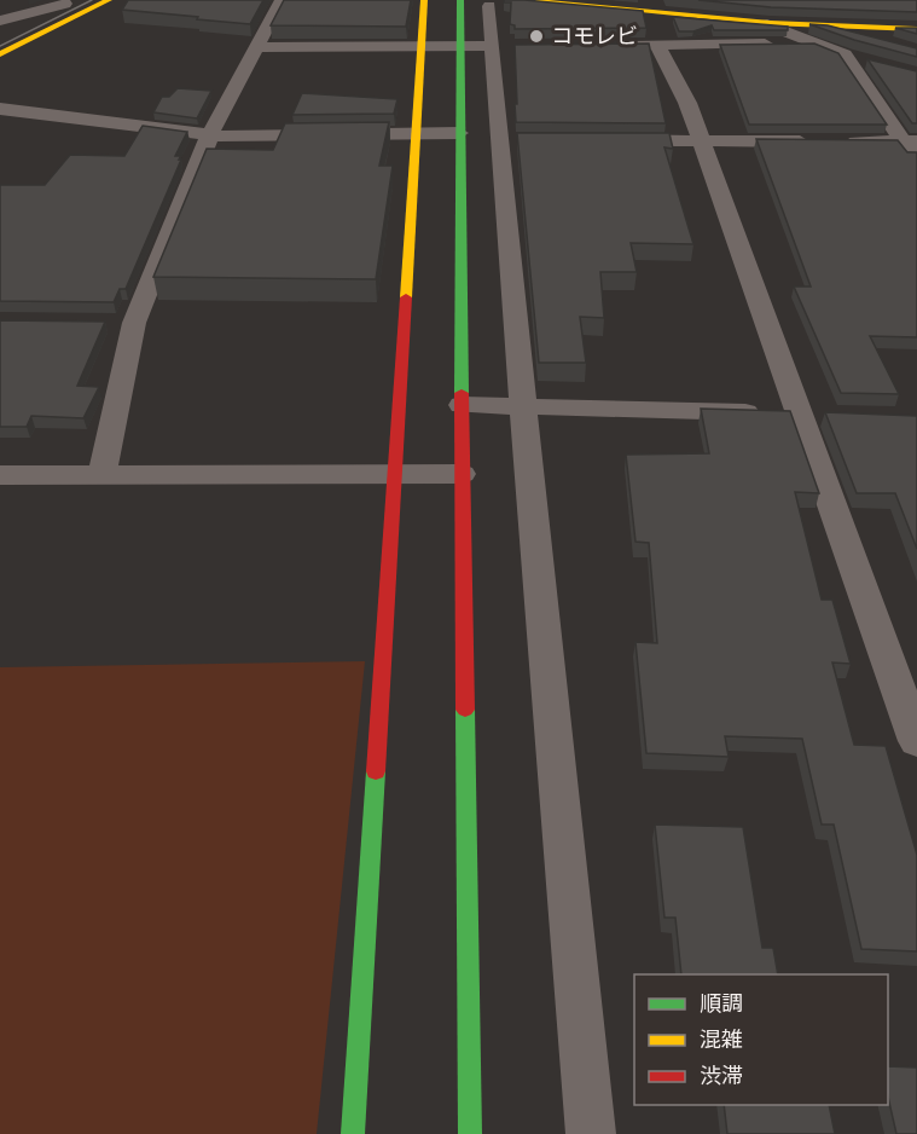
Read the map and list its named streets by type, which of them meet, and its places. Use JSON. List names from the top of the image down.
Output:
{
  "places": ["コモレビ"],
  "legend": ["順調", "混雑", "渋滞"]
}
